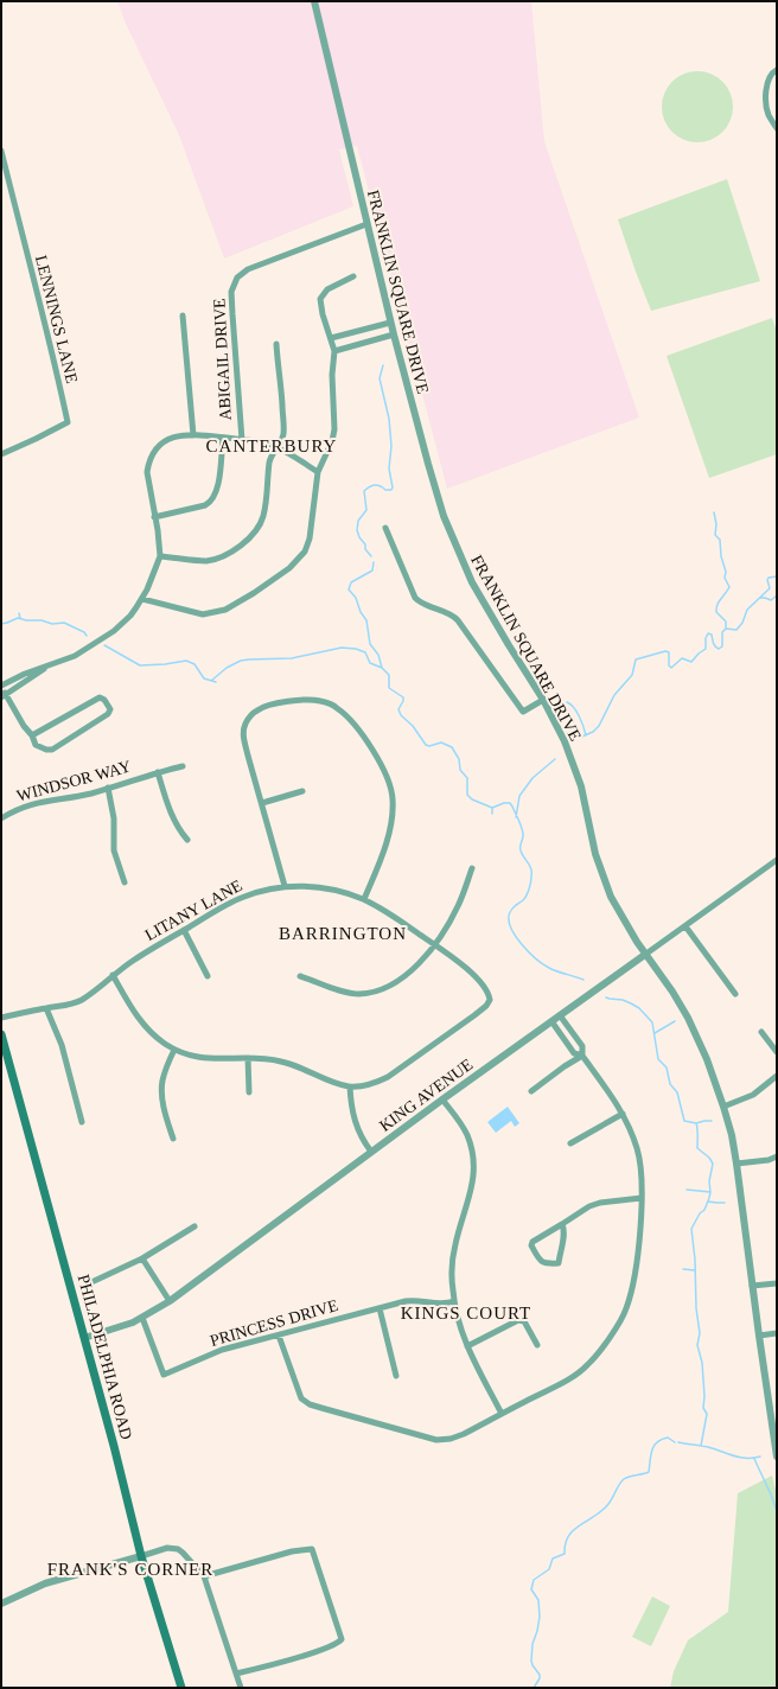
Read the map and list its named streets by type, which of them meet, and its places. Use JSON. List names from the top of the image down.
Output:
{
  "streets": {
    "main road": ["PHILADELPHIA ROAD"],
    "street": [
      "FRANKLIN SQUARE DRIVE",
      "LENNINGS LANE",
      "ABIGAIL DRIVE",
      "WINDSOR WAY",
      "LITANY LANE",
      "KING AVENUE",
      "PRINCESS DRIVE"
    ]
  },
  "crossings": [
    ["FRANKLIN SQUARE DRIVE", "ABIGAIL DRIVE"],
    ["FRANKLIN SQUARE DRIVE", "KING AVENUE"],
    ["KING AVENUE", "PRINCESS DRIVE"],
    ["KING AVENUE", "PHILADELPHIA ROAD"]
  ],
  "districts": [
    "CANTERBURY",
    "BARRINGTON",
    "KINGS COURT",
    "FRANK'S CORNER"
  ]
}
